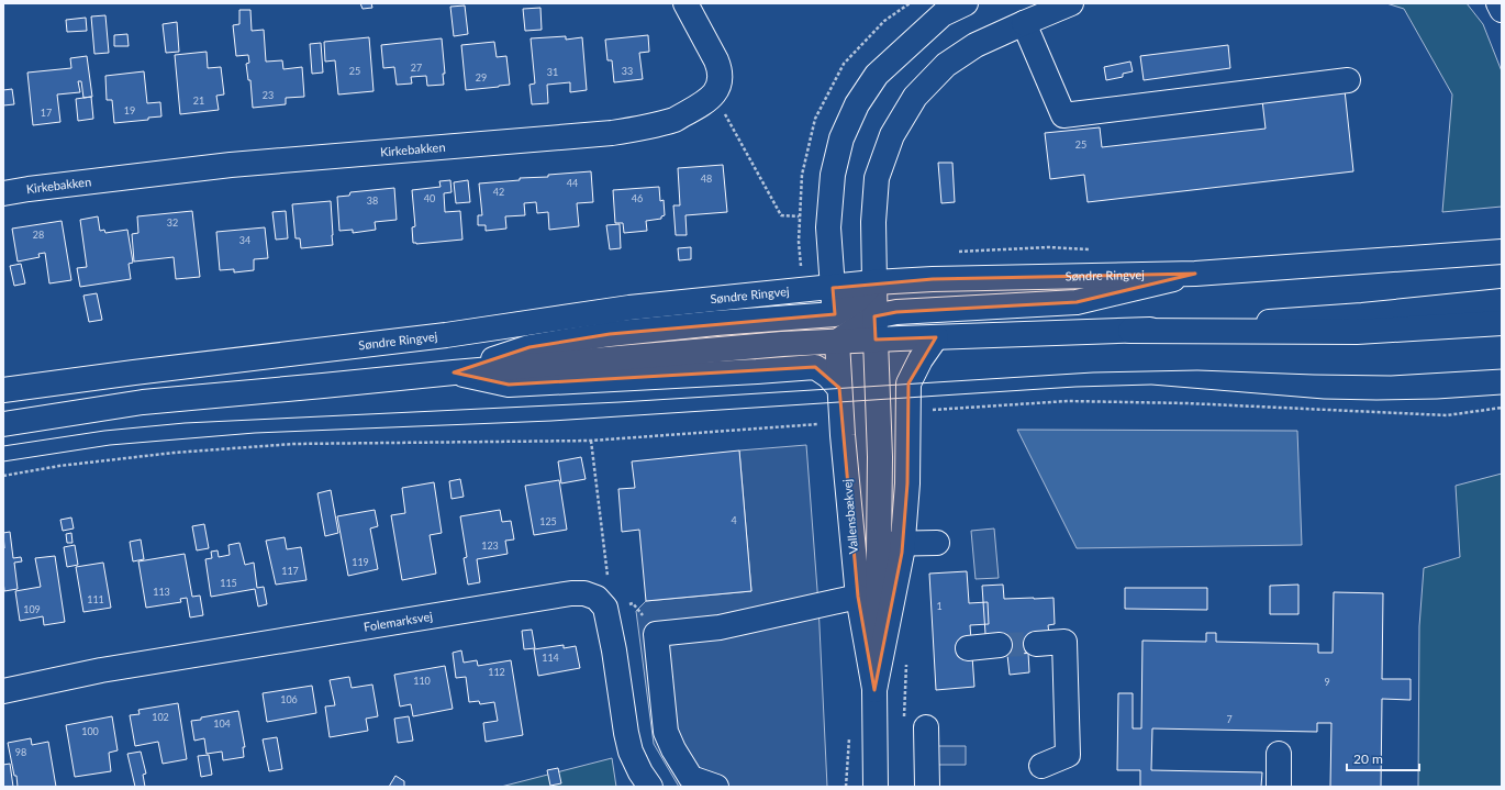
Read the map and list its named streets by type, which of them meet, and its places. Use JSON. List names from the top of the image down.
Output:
{
  "streets": {
    "main road": [
      "Kirkebakken",
      "Søndre Ringvej",
      "Vallensbækvej",
      "Folemarksvej"
    ]
  },
  "crossings": [
    ["Søndre Ringvej", "Vallensbækvej"]
  ],
  "house_numbers": [
    "27",
    "25",
    "33",
    "31",
    "29",
    "23",
    "21",
    "19",
    "17",
    "25",
    "48",
    "44",
    "42",
    "40",
    "46",
    "38",
    "32",
    "28",
    "34",
    "4",
    "125",
    "123",
    "119",
    "117",
    "115",
    "113",
    "111",
    "1",
    "109",
    "114",
    "112",
    "110",
    "9",
    "106",
    "102",
    "7",
    "104",
    "100",
    "98"
  ],
  "scale_bar": "20 m"
}
